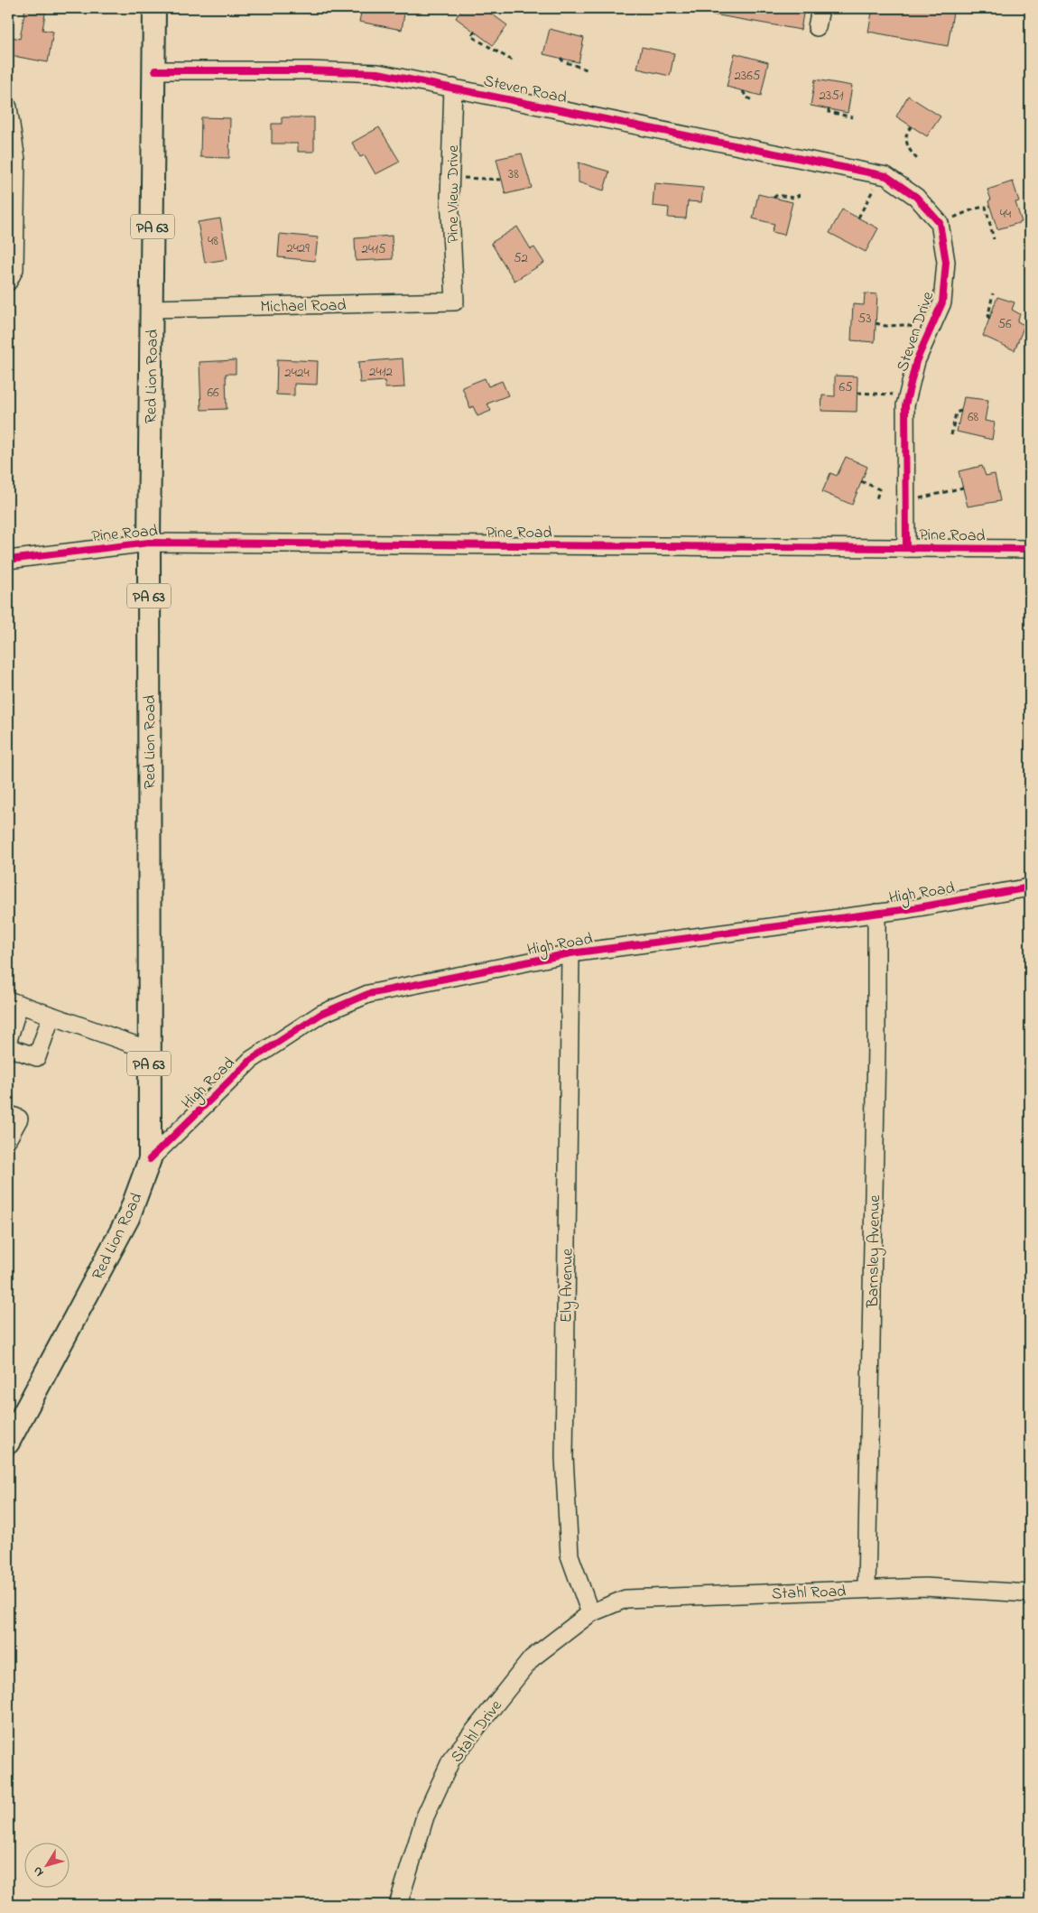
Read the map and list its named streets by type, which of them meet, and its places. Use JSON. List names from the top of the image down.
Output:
{
  "streets": {
    "main road": ["PA 63", "Red Lion Road"],
    "street": [
      "Steven Road",
      "Pine View Drive",
      "Michael Road",
      "Steven Drive",
      "Pine Road",
      "High Road",
      "Barnsley Avenue",
      "Ely Avenue",
      "Stahl Road",
      "Stahl Drive"
    ]
  },
  "crossings": [
    ["Steven Road", "Pine View Drive"],
    ["Steven Road", "Red Lion Road"],
    ["Pine View Drive", "Michael Road"],
    ["Michael Road", "Red Lion Road"],
    ["Steven Drive", "Pine Road"],
    ["Red Lion Road", "Pine Road"],
    ["Red Lion Road", "High Road"],
    ["High Road", "Barnsley Avenue"],
    ["High Road", "Ely Avenue"],
    ["Barnsley Avenue", "Stahl Road"],
    ["Ely Avenue", "Stahl Road"],
    ["Ely Avenue", "Stahl Drive"],
    ["Stahl Road", "Stahl Drive"]
  ],
  "house_numbers": [
    "2365",
    "2351",
    "38",
    "44",
    "48",
    "2429",
    "2415",
    "52",
    "53",
    "56",
    "2412",
    "2424",
    "65",
    "66",
    "68"
  ],
  "north": "bottom left"
}
